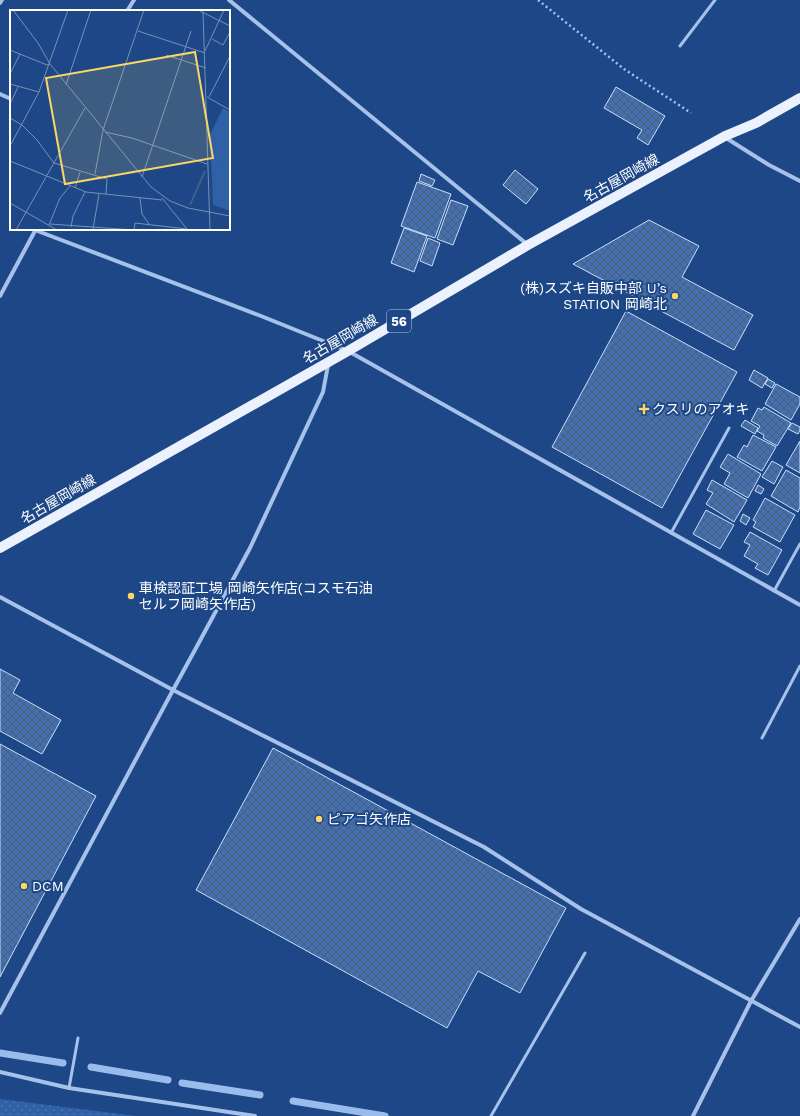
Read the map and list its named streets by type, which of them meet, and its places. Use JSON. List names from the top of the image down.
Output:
{
  "streets": {
    "main road": ["名古屋岡崎線", "56"]
  },
  "places": {
    "other": [
      "(株)スズキ自販中部 U’s STATION 岡崎北",
      "車検認証工場 岡崎矢作店(コスモ石油 セルフ岡崎矢作店)",
      "ピアゴ矢作店",
      "DCM"
    ],
    "health": ["クスリのアオキ"]
  }
}
